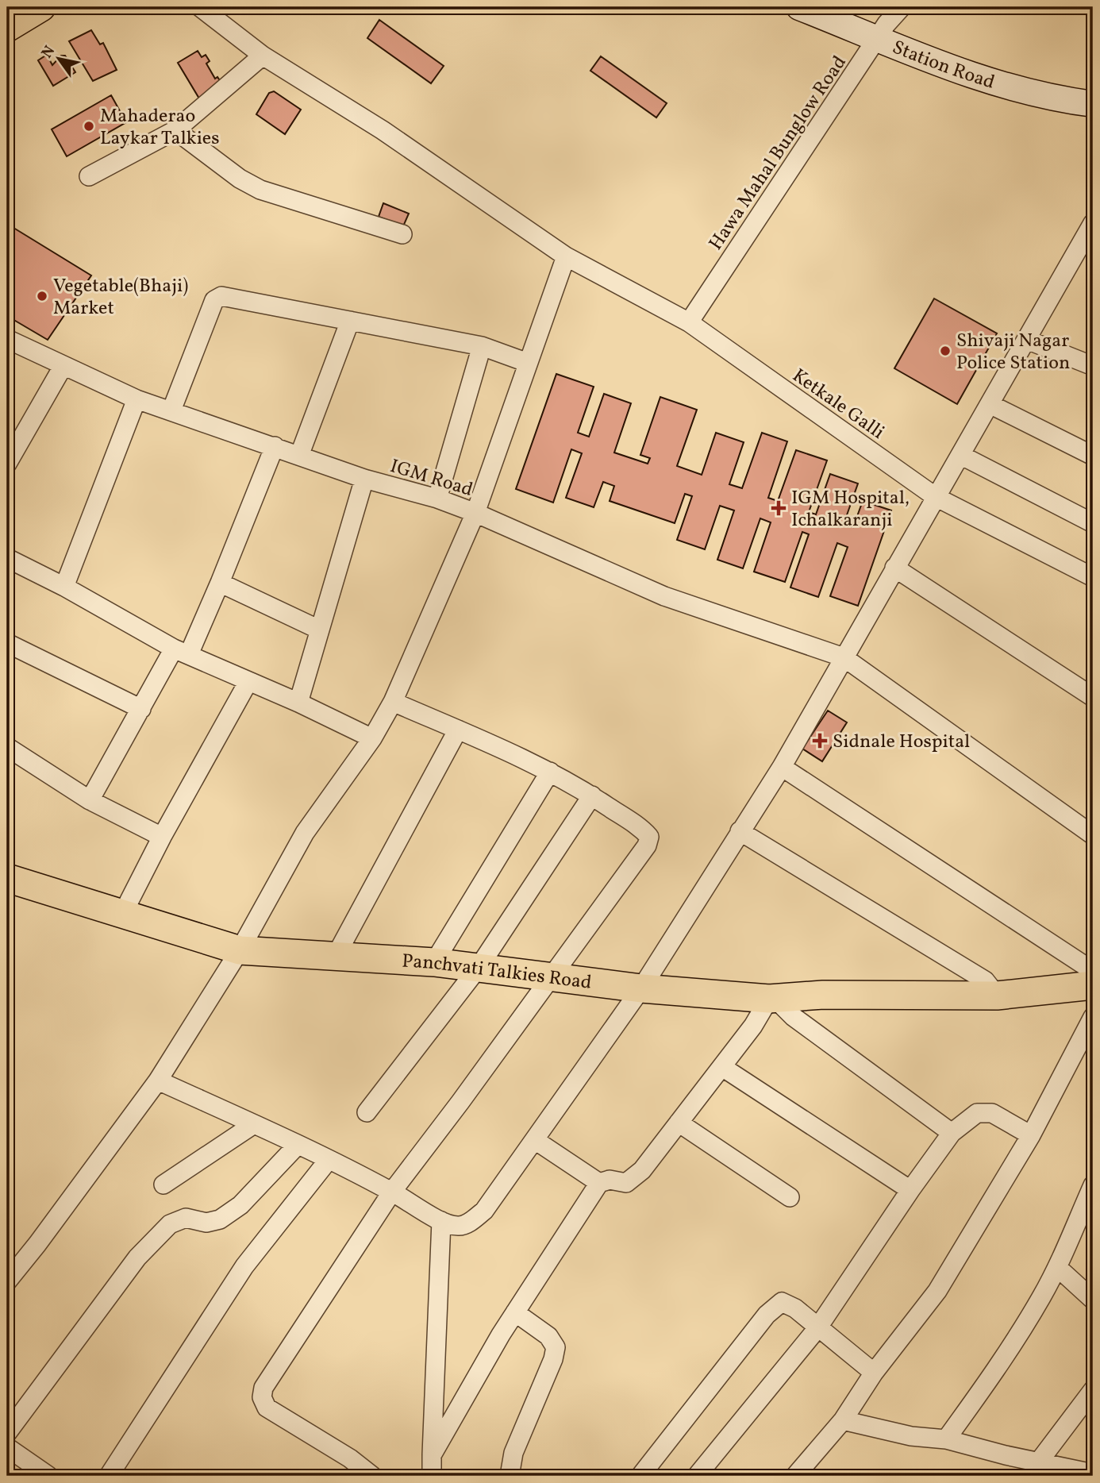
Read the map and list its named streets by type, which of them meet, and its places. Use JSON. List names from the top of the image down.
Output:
{
  "streets": {
    "main road": ["Station Road", "Panchvati Talkies Road"],
    "street": ["Hawa Mahal Bunglow Road", "Ketkale Galli", "IGM Road"]
  },
  "crossings": [
    ["Station Road", "Hawa Mahal Bunglow Road"],
    ["Hawa Mahal Bunglow Road", "Ketkale Galli"]
  ],
  "places": {
    "other": ["Mahaderao Laykar Talkies", "Vegetable(Bhaji) Market", "Shivaji Nagar Police Station"],
    "health": ["IGM Hospital, Ichalkaranji", "Sidnale Hospital"]
  },
  "north": "top left"
}
